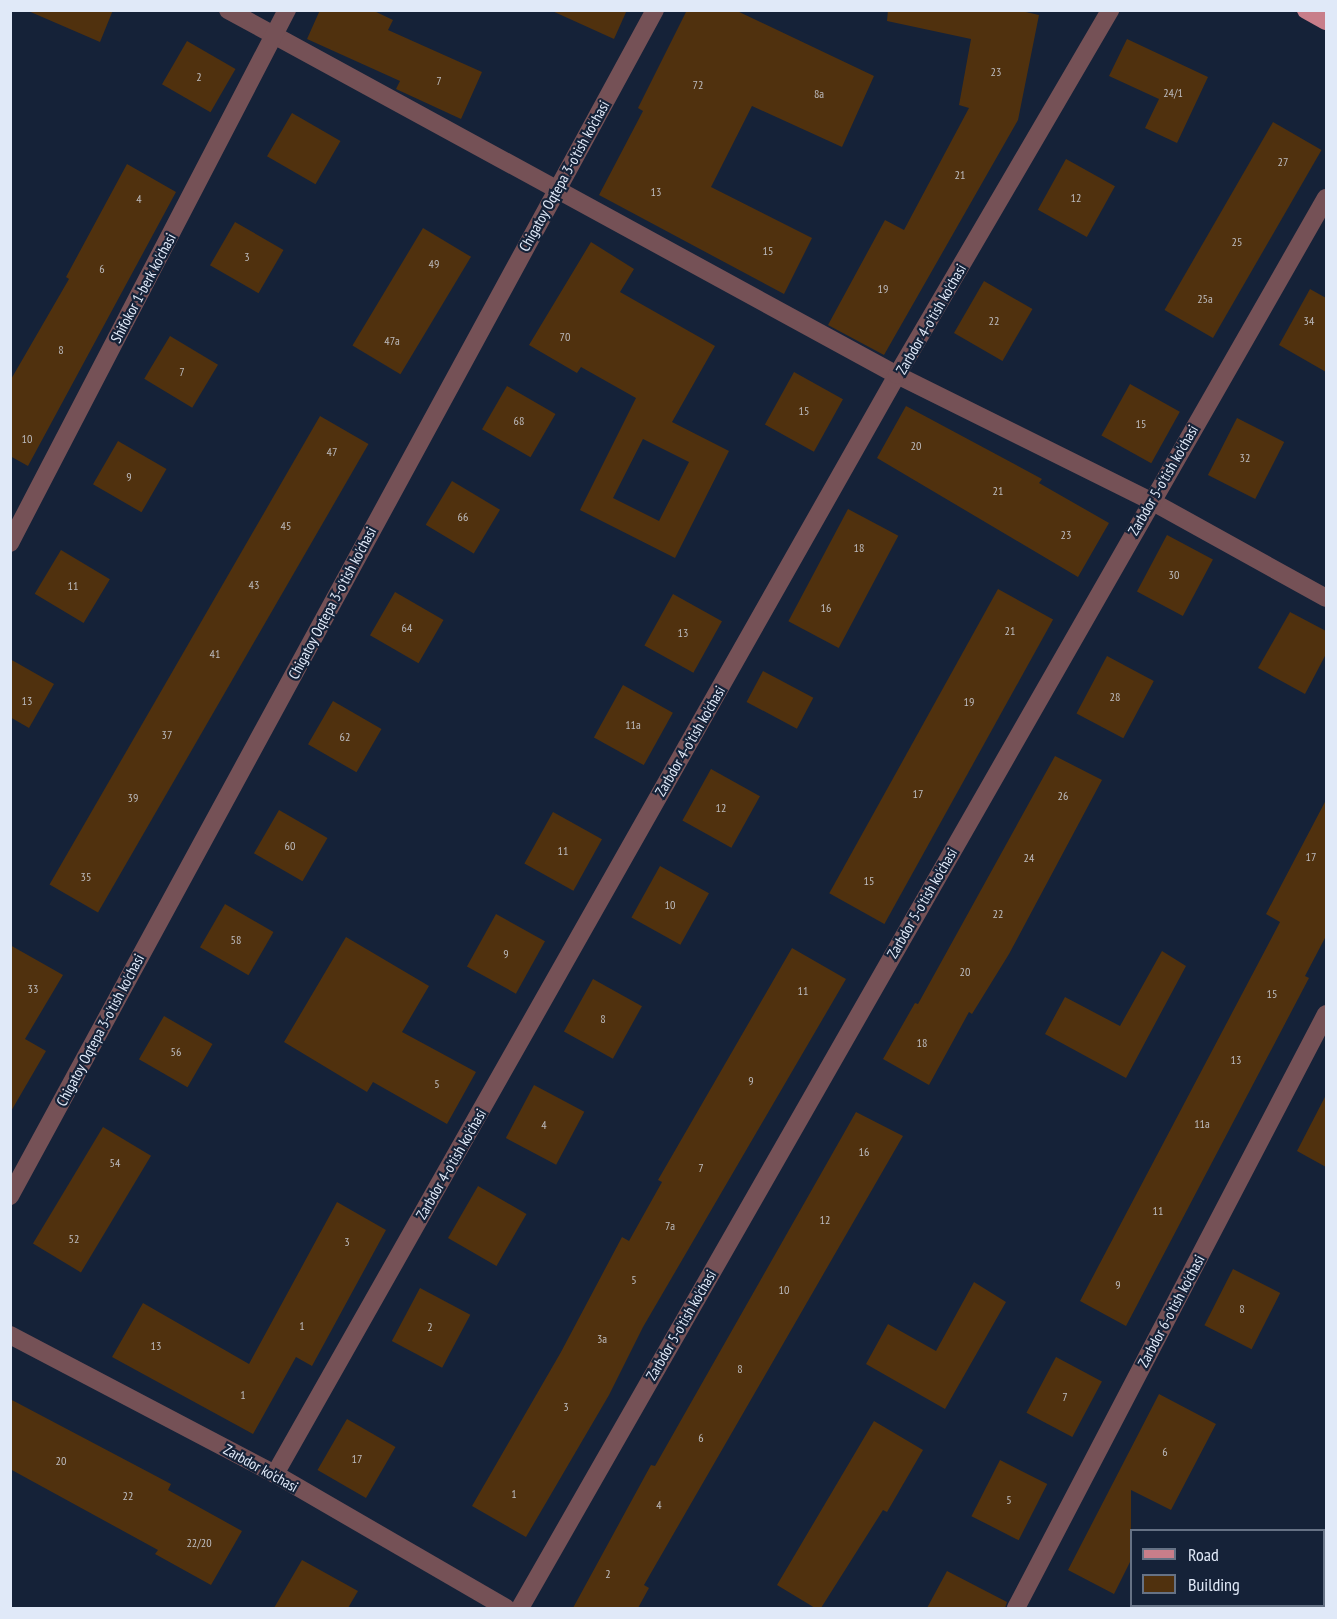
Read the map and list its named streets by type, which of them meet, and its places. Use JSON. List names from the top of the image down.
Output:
{
  "streets": {
    "street": [
      "Chigatoy Oqtepa 3-o'tish ko'chasi",
      "Shifokor 1-berk ko'chasi",
      "Zarbdor 4-o'tish ko'chasi",
      "Zarbdor 5-o'tish ko'chasi",
      "Zarbdor 6-o'tish ko'chasi",
      "Zarbdor ko'chasi"
    ]
  },
  "crossings": [
    ["Zarbdor 4-o'tish ko'chasi", "Zarbdor ko'chasi"]
  ],
  "house_numbers": [
    "23",
    "2",
    "7",
    "72",
    "24/1",
    "8a",
    "27",
    "21",
    "13",
    "12",
    "4",
    "25",
    "15",
    "3",
    "49",
    "6",
    "19",
    "25a",
    "22",
    "34",
    "70",
    "47a",
    "8",
    "7",
    "15",
    "68",
    "15",
    "10",
    "20",
    "47",
    "32",
    "9",
    "21",
    "66",
    "45",
    "23",
    "18",
    "30",
    "43",
    "11",
    "16",
    "64",
    "21",
    "13",
    "41",
    "28",
    "13",
    "19",
    "11a",
    "37",
    "62",
    "17",
    "26",
    "39",
    "12",
    "60",
    "11",
    "17",
    "24",
    "35",
    "15",
    "10",
    "22",
    "58",
    "9",
    "20",
    "33",
    "11",
    "15",
    "8",
    "18",
    "56",
    "13",
    "9",
    "5",
    "11a",
    "4",
    "16",
    "54",
    "7",
    "11",
    "12",
    "7a",
    "52",
    "3",
    "5",
    "9",
    "10",
    "8",
    "1",
    "2",
    "3a",
    "13",
    "8",
    "1",
    "7",
    "3",
    "6",
    "6",
    "17",
    "20",
    "1",
    "22",
    "5",
    "4",
    "22/20",
    "2"
  ],
  "legend": ["Road", "Building"]
}
